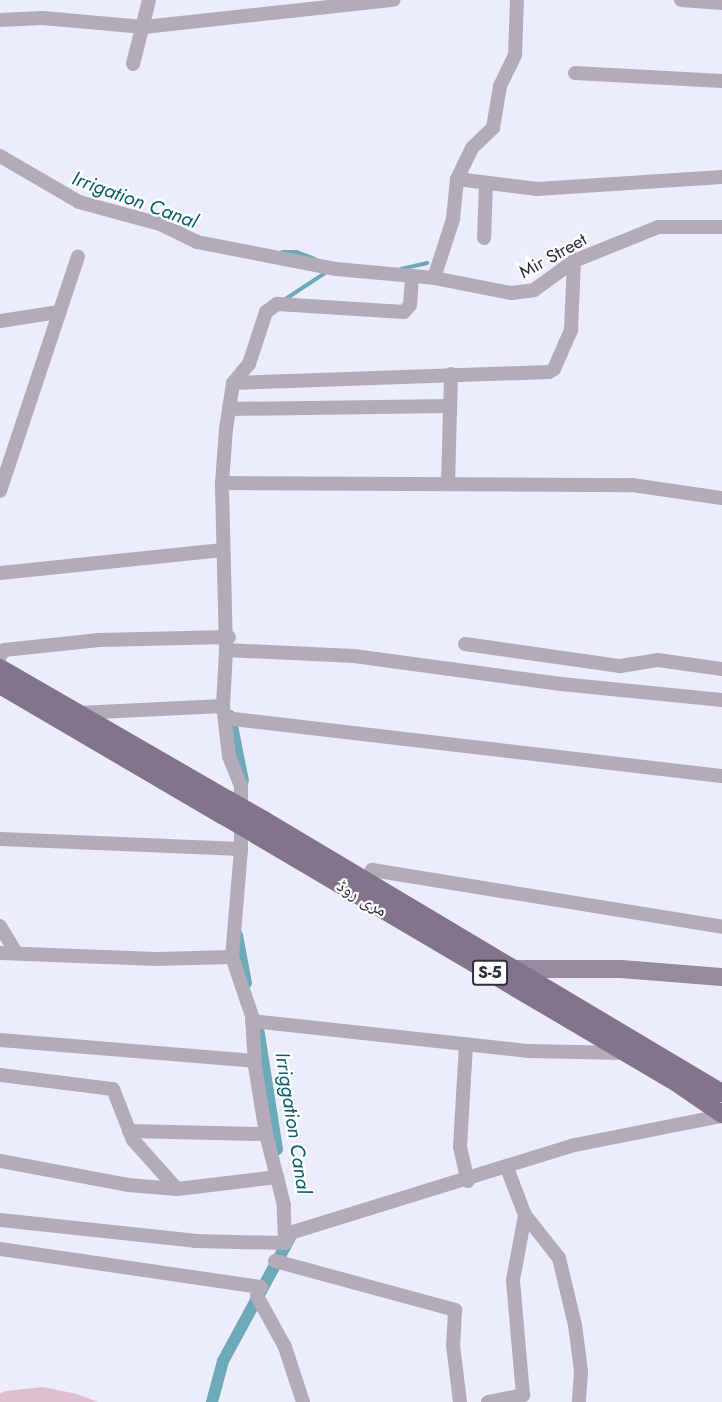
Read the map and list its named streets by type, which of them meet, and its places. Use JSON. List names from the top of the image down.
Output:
{
  "streets": {
    "main road": ["مری روڈ", "S-5"],
    "street": ["Mir Street"]
  },
  "water": ["Irrigation Canal", "Irriggation Canal"]
}
